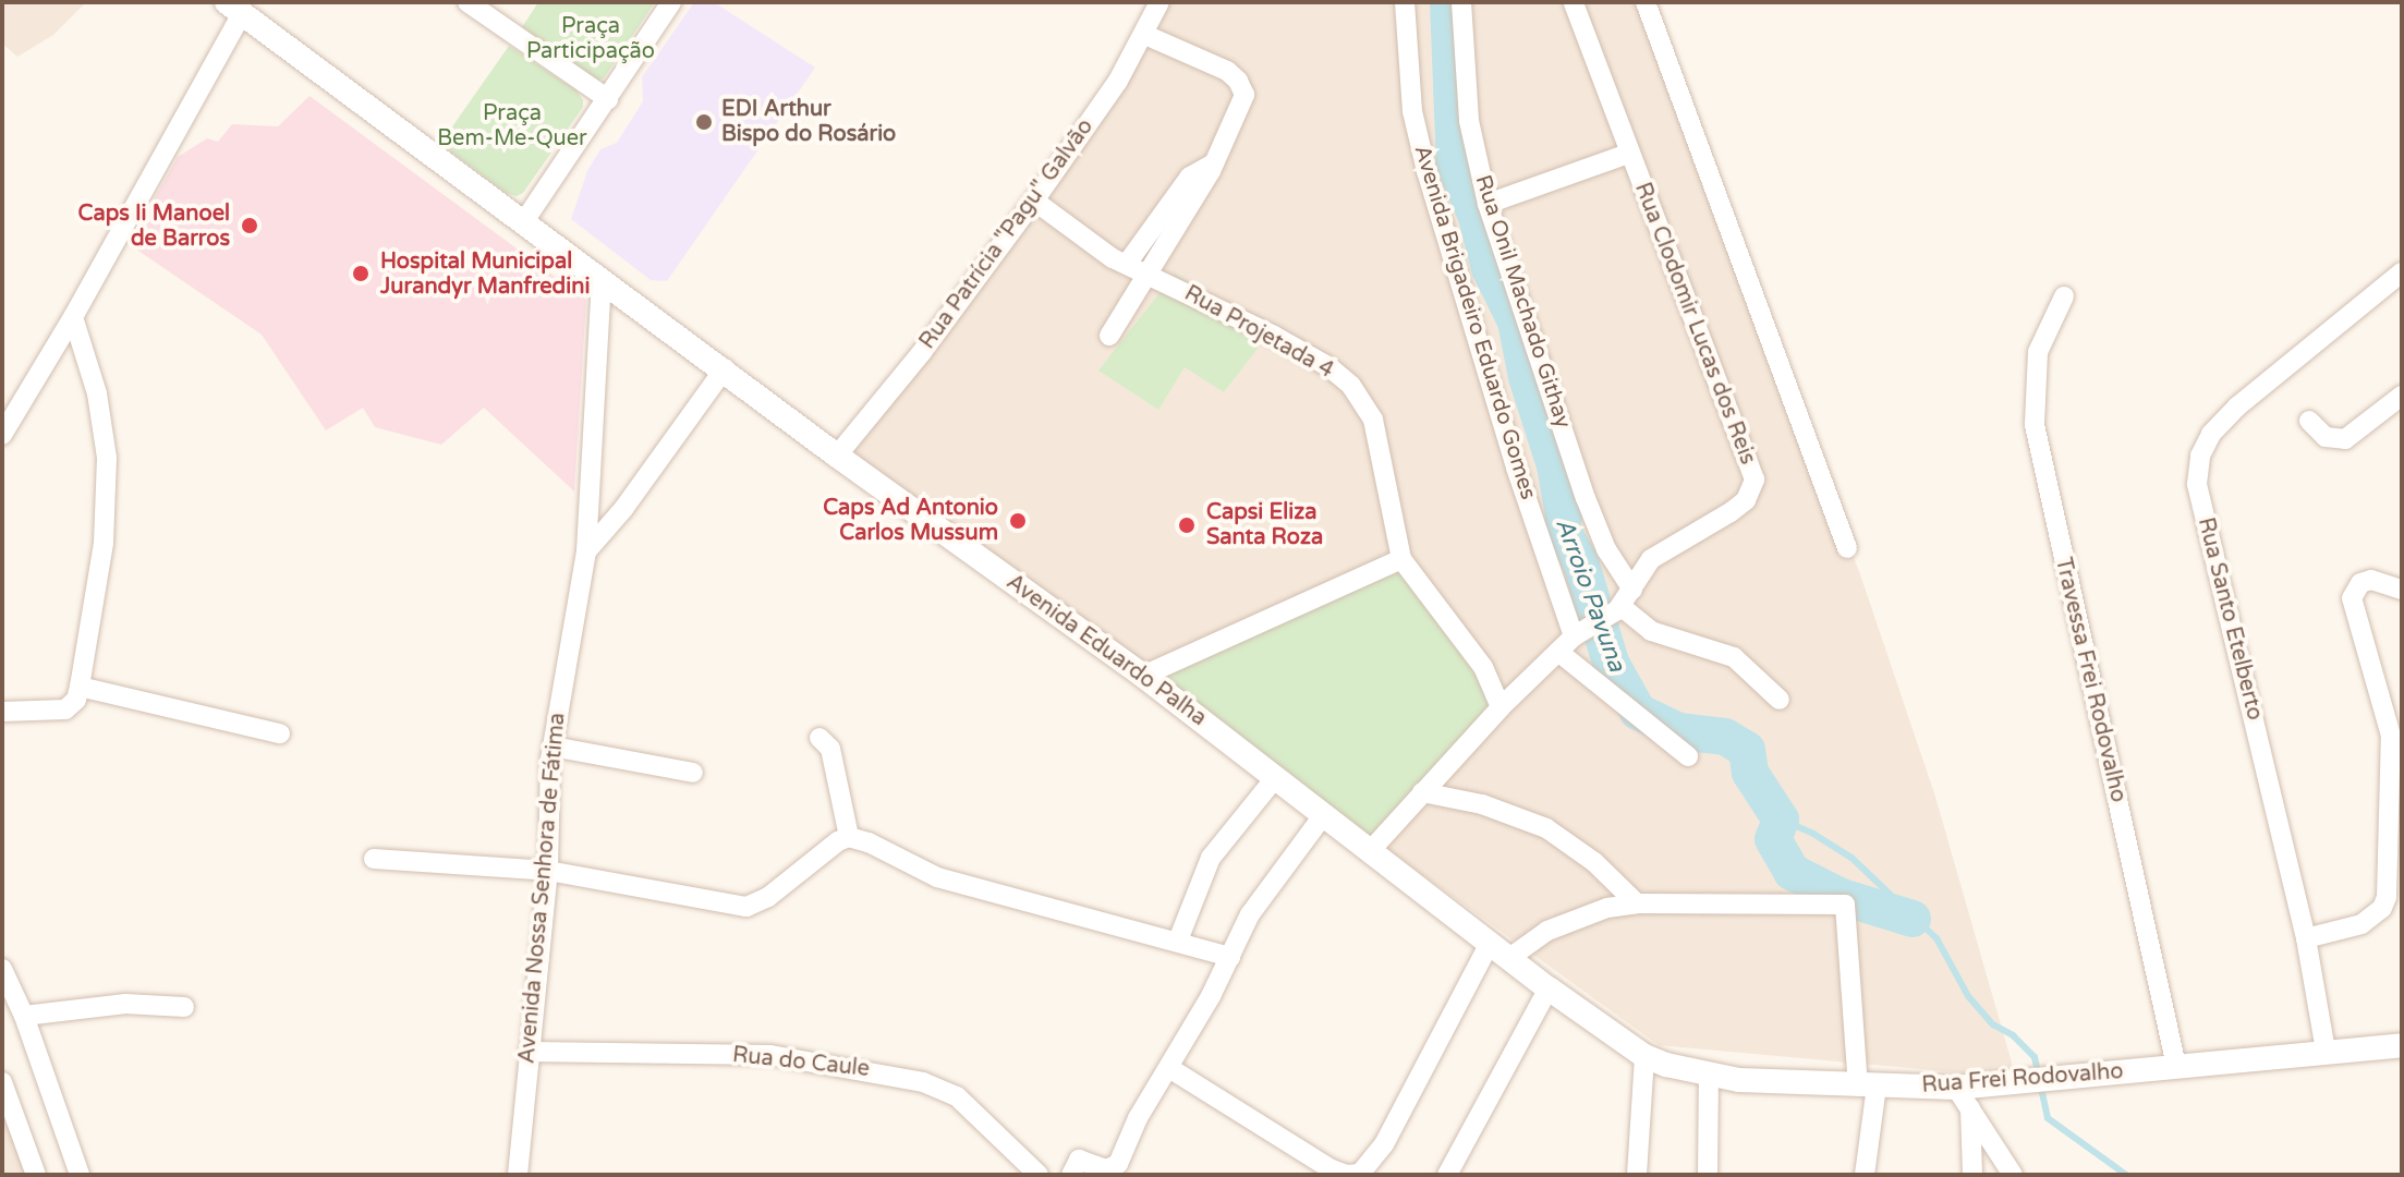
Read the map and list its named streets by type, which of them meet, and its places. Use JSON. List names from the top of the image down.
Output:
{
  "streets": {
    "street": [
      "Rua Patrícia \"Pagu\" Galvão",
      "Rua Onil Machado Githay",
      "Avenida Brigadeiro Eduardo Gomes",
      "Rua Clodomir Lucas dos Reis",
      "Rua Projetada 4",
      "Rua Santo Etelberto",
      "Avenida Eduardo Palha",
      "Travessa Frei Rodovalho",
      "Avenida Nossa Senhora de Fátima",
      "Rua do Caule",
      "Rua Frei Rodovalho"
    ]
  },
  "crossings": [
    ["Rua Patrícia \"Pagu\" Galvão", "Rua Projetada 4"],
    ["Rua Patrícia \"Pagu\" Galvão", "Avenida Eduardo Palha"],
    ["Rua Onil Machado Githay", "Rua Clodomir Lucas dos Reis"],
    ["Avenida Brigadeiro Eduardo Gomes", "Rua Clodomir Lucas dos Reis"],
    ["Rua Clodomir Lucas dos Reis", "Rua Projetada 4"],
    ["Rua Clodomir Lucas dos Reis", "Avenida Eduardo Palha"],
    ["Rua Santo Etelberto", "Rua Frei Rodovalho"],
    ["Avenida Eduardo Palha", "Avenida Nossa Senhora de Fátima"],
    ["Avenida Eduardo Palha", "Rua Frei Rodovalho"],
    ["Travessa Frei Rodovalho", "Rua Frei Rodovalho"],
    ["Avenida Nossa Senhora de Fátima", "Rua do Caule"]
  ],
  "water": ["Arroio Pavuna"],
  "parks": ["Praça Participação", "Praça Bem-Me-Quer"],
  "places": [
    "EDI Arthur Bispo do Rosário",
    "Caps Ii Manoel de Barros",
    "Hospital Municipal Jurandyr Manfredini",
    "Caps Ad Antonio Carlos Mussum",
    "Capsi Eliza Santa Roza"
  ]
}
